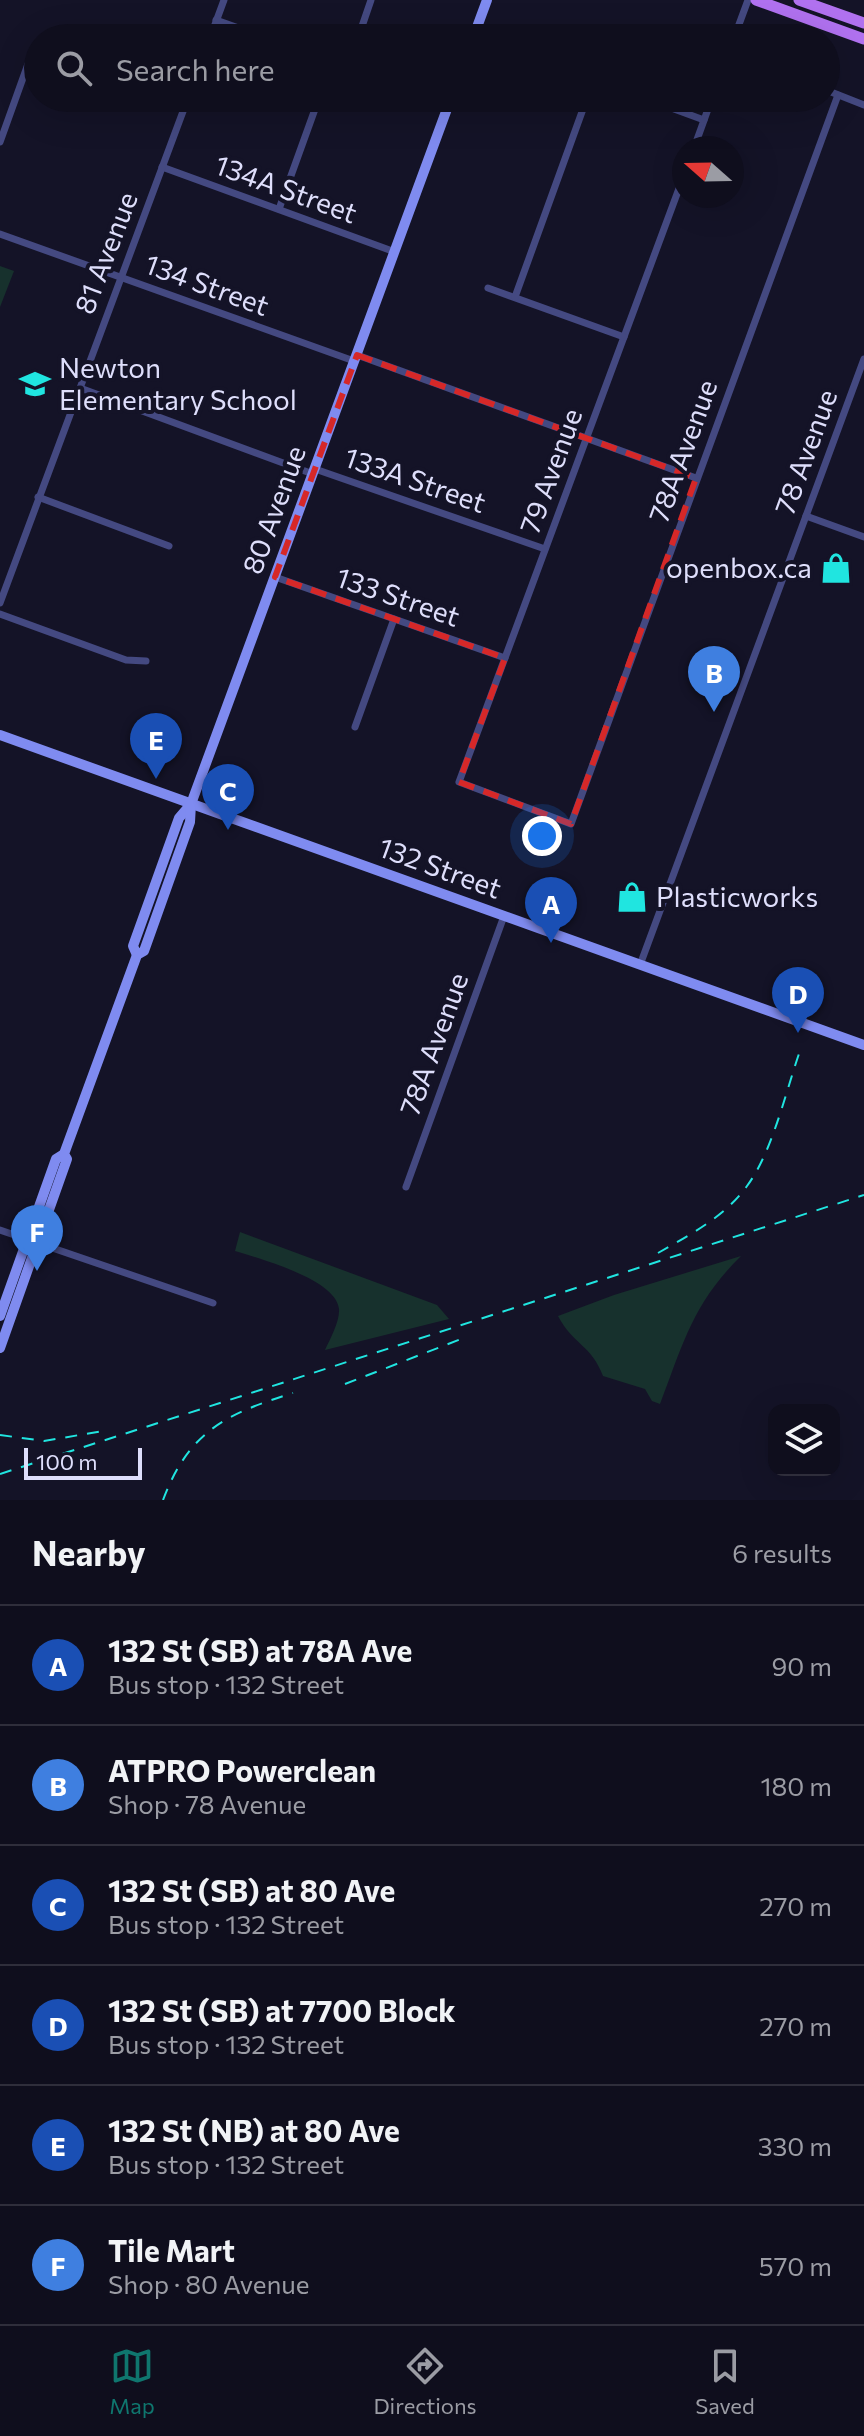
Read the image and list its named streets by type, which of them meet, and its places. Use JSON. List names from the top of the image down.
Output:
{
  "streets": {
    "main road": ["80 Avenue", "132 Street"],
    "street": [
      "134A Street",
      "81 Avenue",
      "134 Street",
      "78A Avenue",
      "78 Avenue",
      "79 Avenue",
      "133A Street",
      "133 Street"
    ]
  },
  "crossings": [
    ["134A Street", "81 Avenue"],
    ["134A Street", "80 Avenue"],
    ["81 Avenue", "134 Street"],
    ["81 Avenue", "133A Street"],
    ["134 Street", "78A Avenue"],
    ["134 Street", "79 Avenue"],
    ["134 Street", "80 Avenue"],
    ["78A Avenue", "79 Avenue"],
    ["78A Avenue", "132 Street"],
    ["78 Avenue", "132 Street"],
    ["79 Avenue", "133A Street"],
    ["79 Avenue", "133 Street"],
    ["133A Street", "80 Avenue"],
    ["80 Avenue", "133 Street"],
    ["80 Avenue", "132 Street"]
  ],
  "places": {
    "school or university": ["Newton Elementary School"],
    "shop": ["openbox.ca", "Plasticworks"]
  },
  "scale_bar": "100 m",
  "north": "left",
  "page": {
    "search": "Search here",
    "pins": [
      "B",
      "E",
      "C",
      "A",
      "D",
      "F"
    ],
    "scale": "100 m",
    "heading": ["Nearby", "6 results"],
    "list": [
      {
        "mark": "A",
        "name": "132 St (SB) at 78A Ave",
        "note": "Bus stop · 132 Street",
        "value": "90 m"
      },
      {
        "mark": "B",
        "name": "ATPRO Powerclean",
        "note": "Shop · 78 Avenue",
        "value": "180 m"
      },
      {
        "mark": "C",
        "name": "132 St (SB) at 80 Ave",
        "note": "Bus stop · 132 Street",
        "value": "270 m"
      },
      {
        "mark": "D",
        "name": "132 St (SB) at 7700 Block",
        "note": "Bus stop · 132 Street",
        "value": "270 m"
      },
      {
        "mark": "E",
        "name": "132 St (NB) at 80 Ave",
        "note": "Bus stop · 132 Street",
        "value": "330 m"
      },
      {
        "mark": "F",
        "name": "Tile Mart",
        "note": "Shop · 80 Avenue",
        "value": "570 m"
      }
    ],
    "nav": ["Map", "Directions", "Saved"]
  }
}
